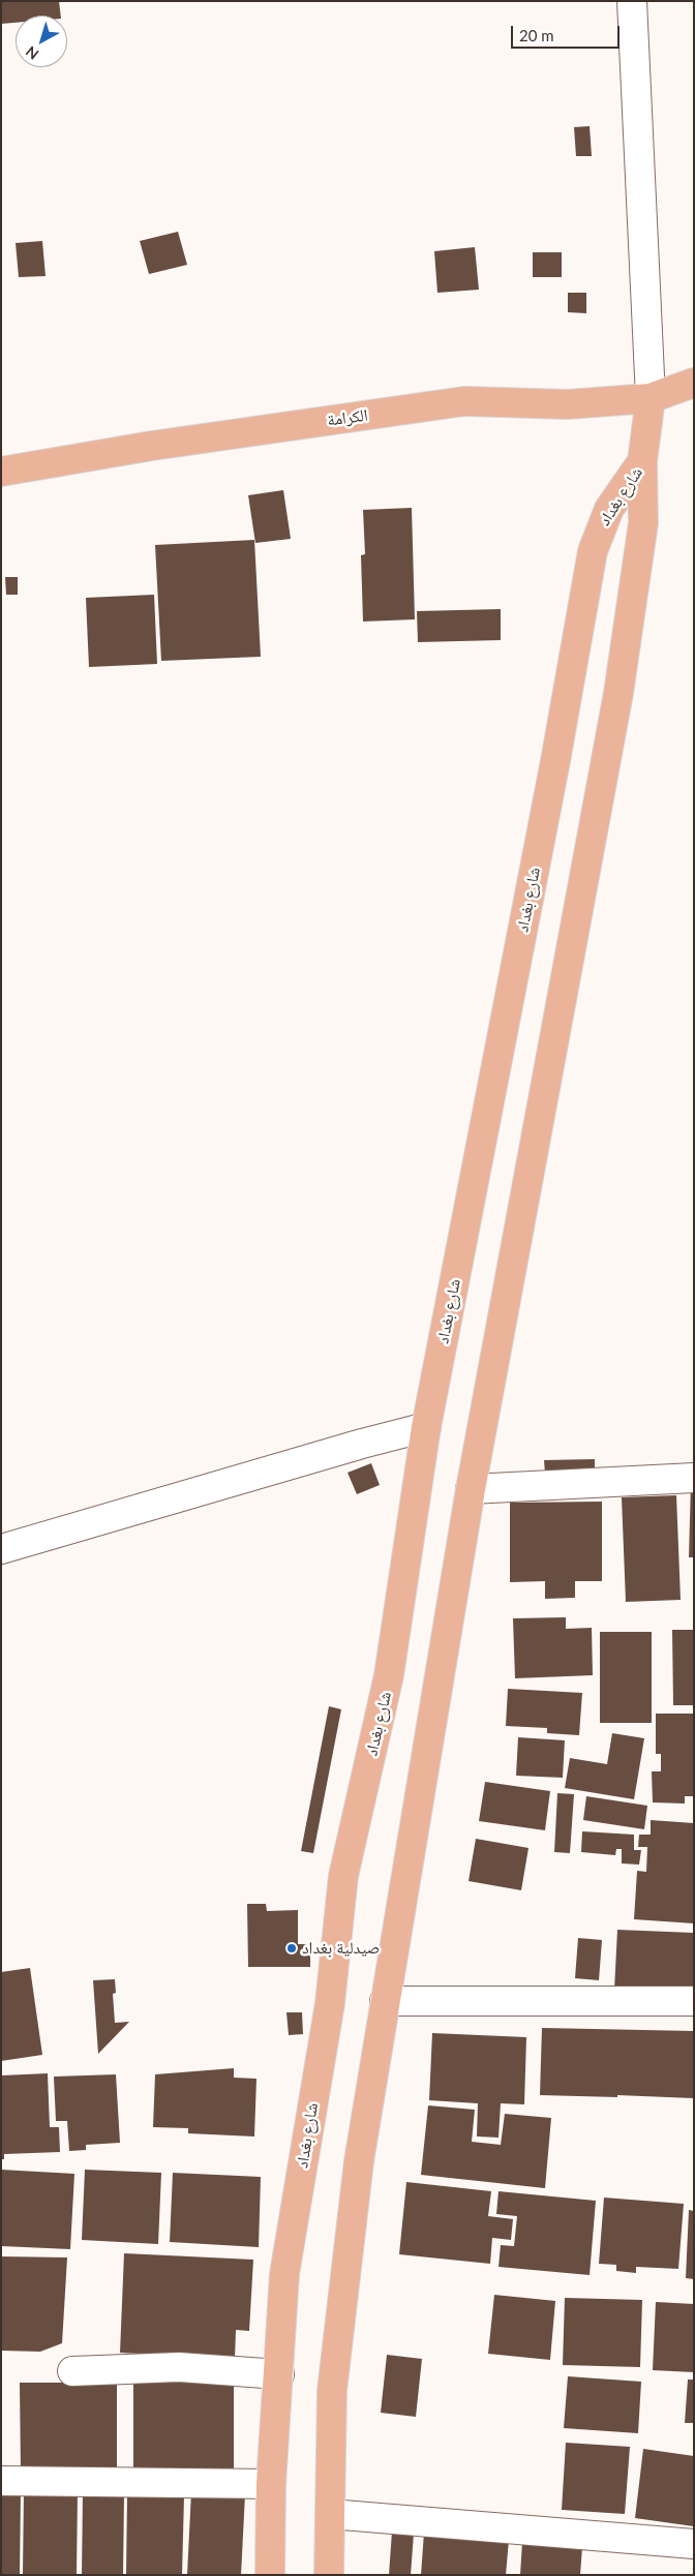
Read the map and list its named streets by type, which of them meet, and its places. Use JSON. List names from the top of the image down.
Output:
{
  "streets": {
    "main road": ["الكرامة", "شارع بغداد"]
  },
  "places": ["صيدلية بغداد"],
  "scale_bar": "20 m",
  "north": "bottom left"
}
